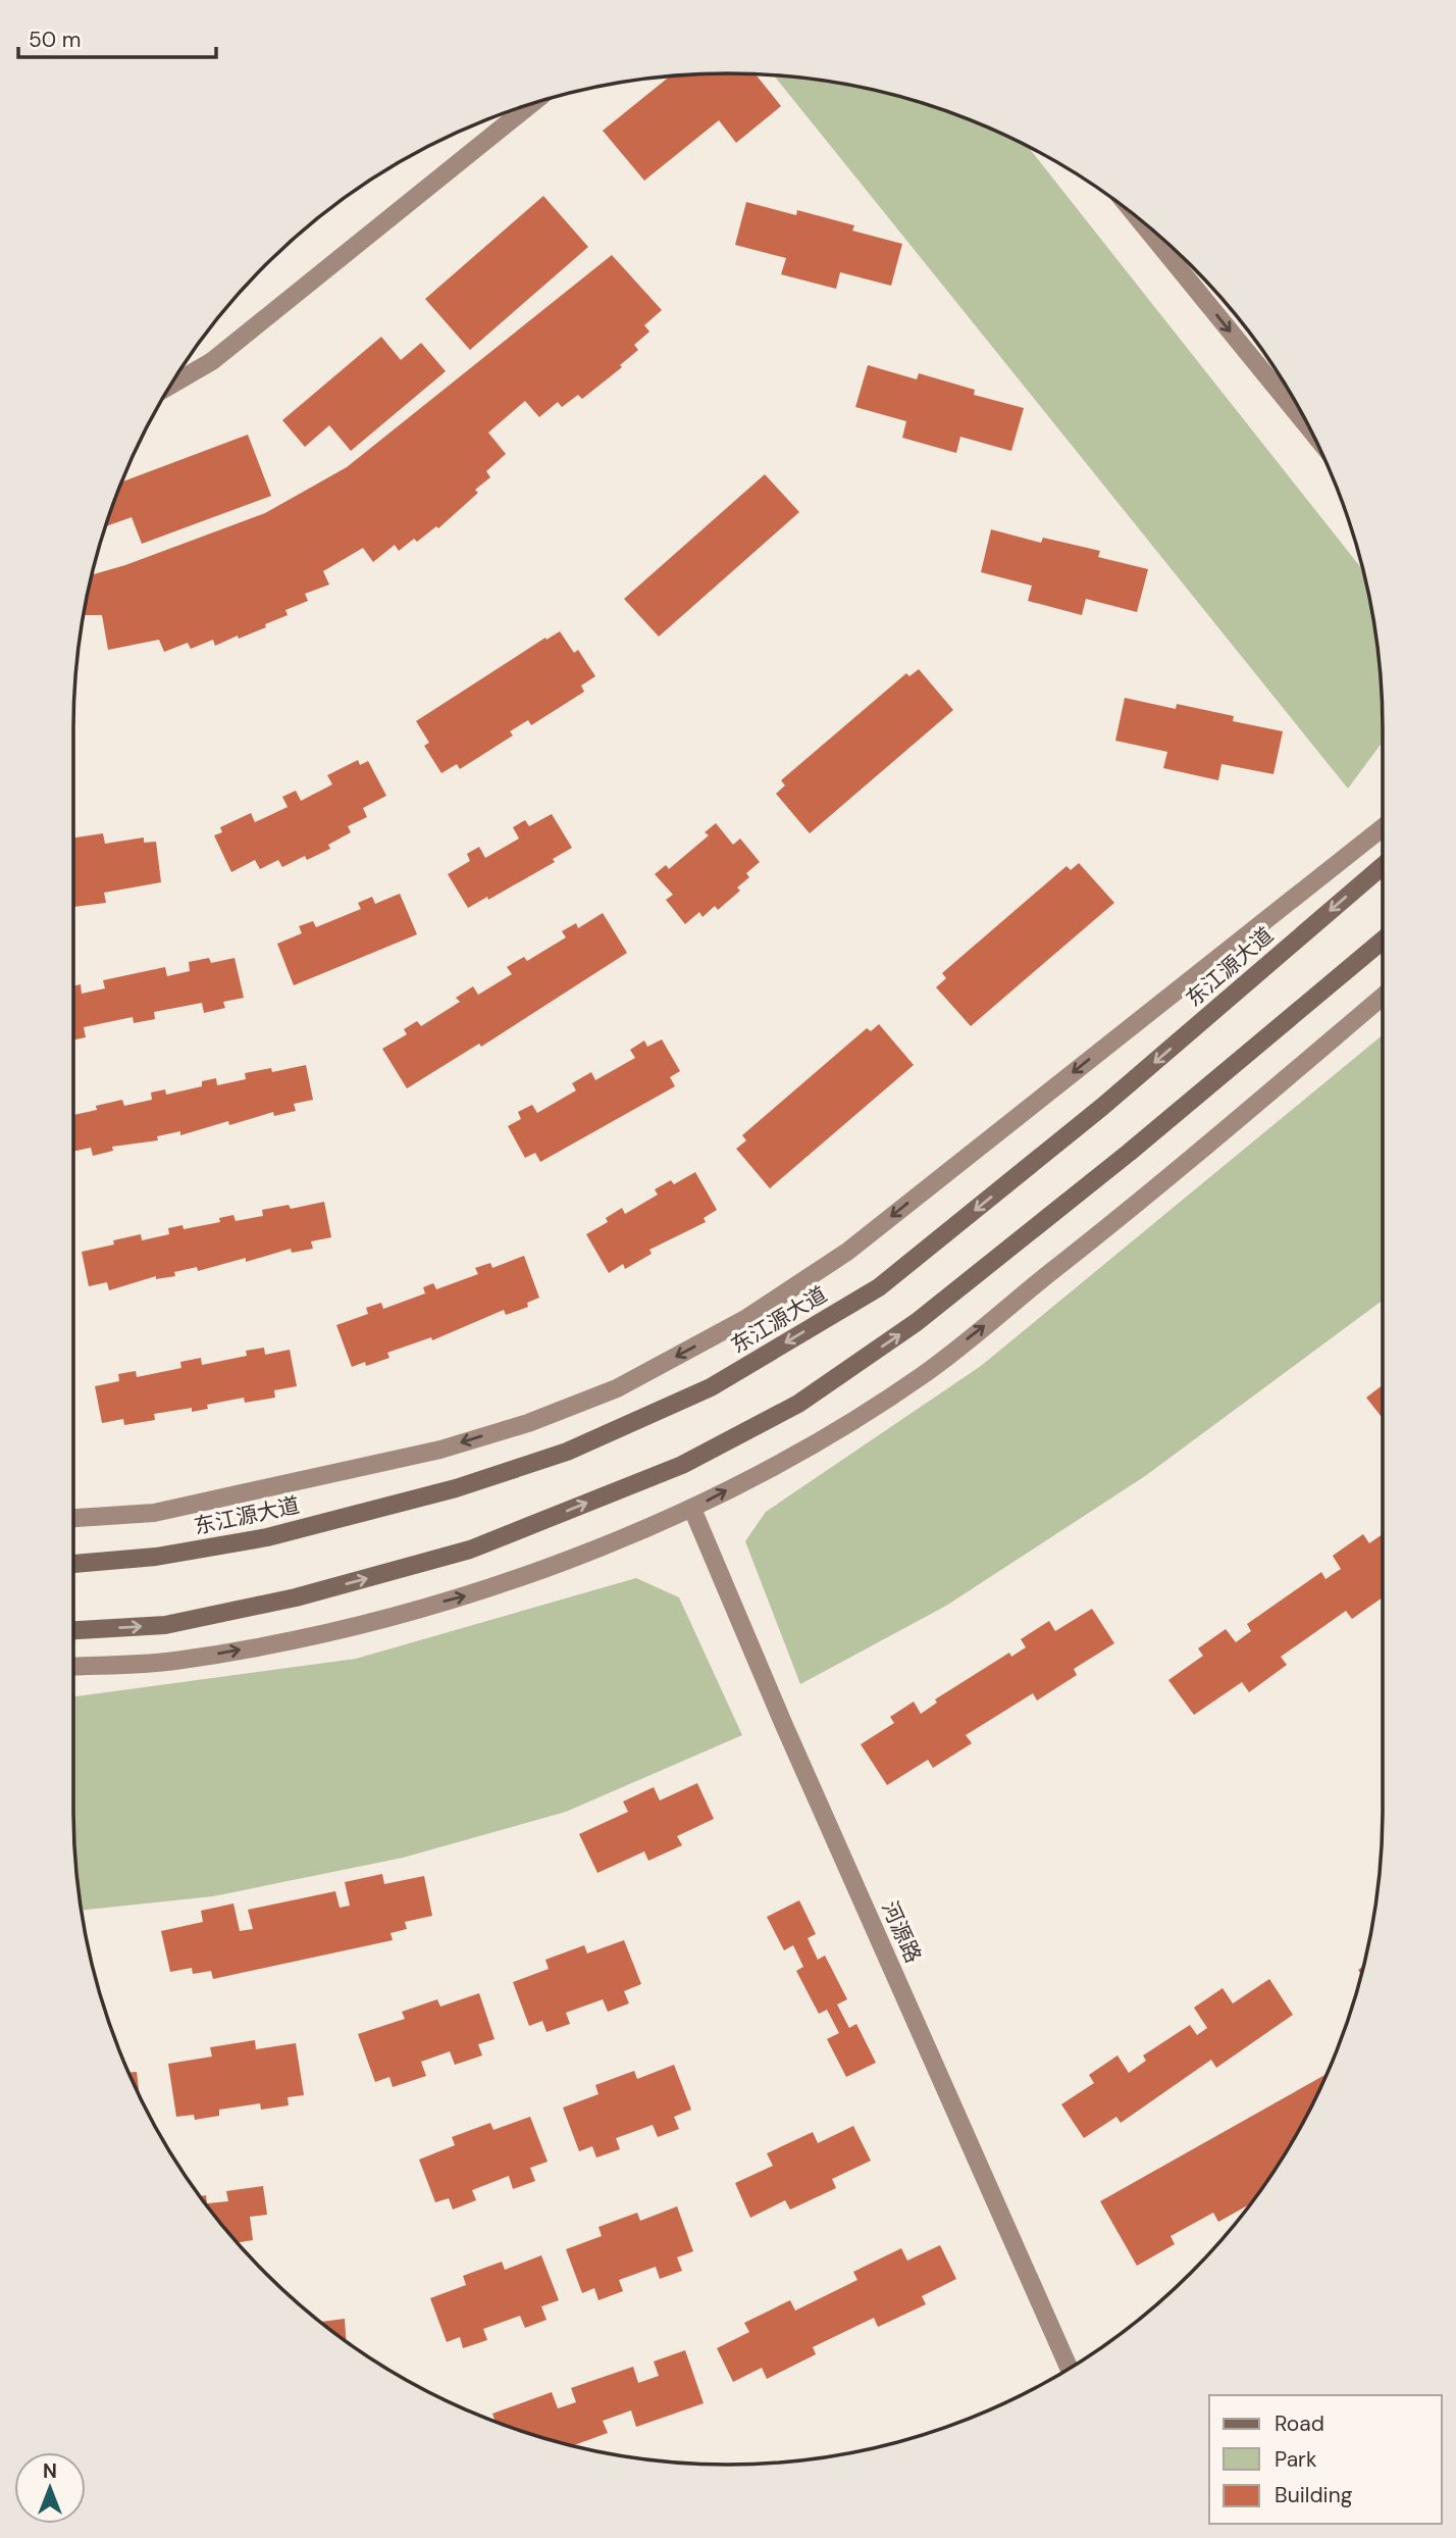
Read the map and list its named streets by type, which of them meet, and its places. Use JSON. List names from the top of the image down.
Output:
{
  "streets": {
    "main road": ["东江源大道"],
    "street": ["河源路"]
  },
  "legend": ["Road", "Park", "Building"],
  "scale_bar": "50 m",
  "north": "top"
}
